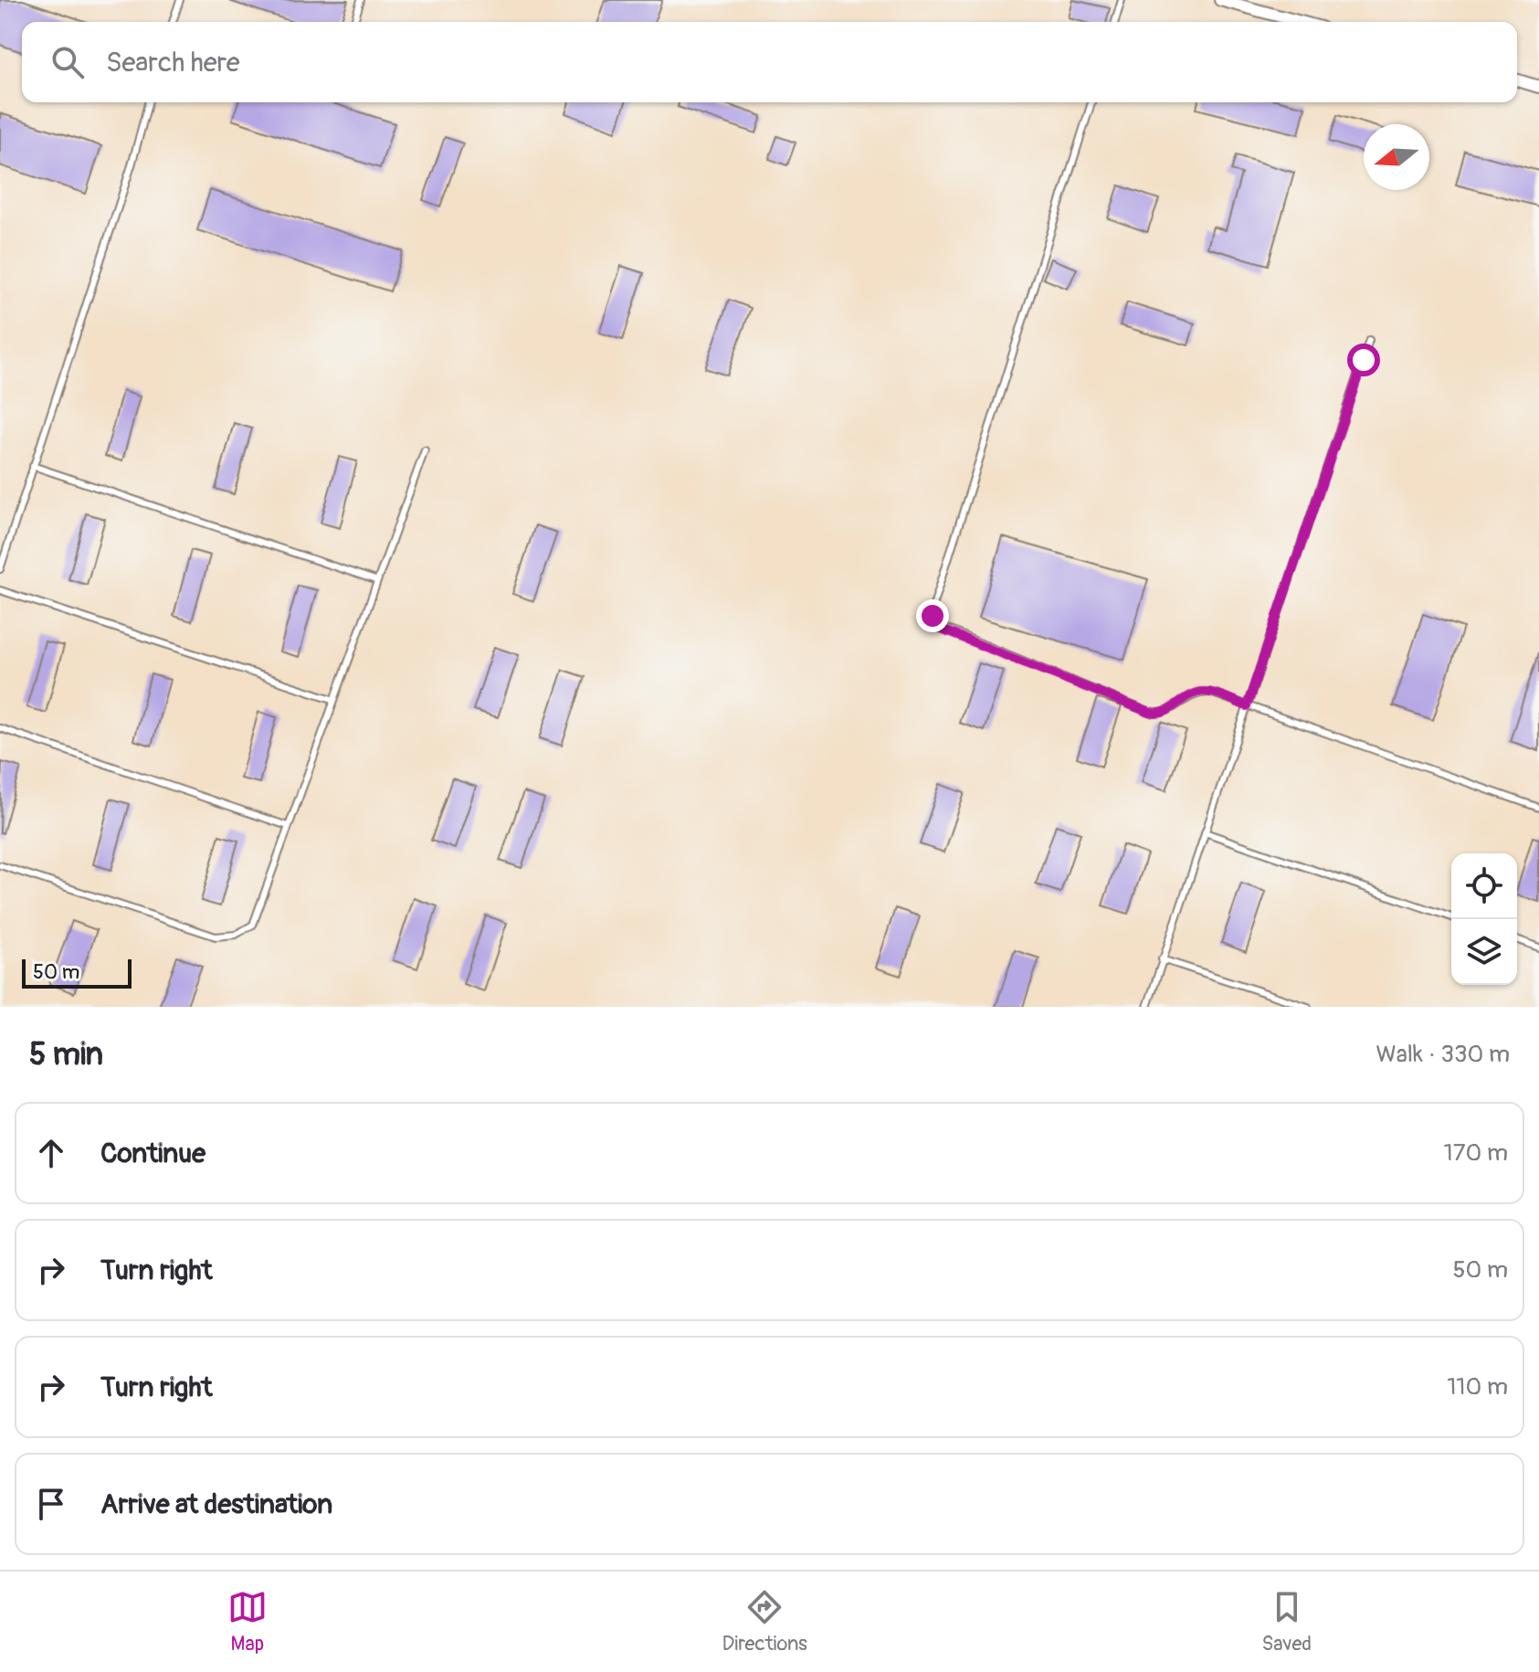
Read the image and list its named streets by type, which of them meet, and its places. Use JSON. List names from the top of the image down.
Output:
{
  "scale_bar": "50 m",
  "north": "left",
  "page": {
    "search": "Search here",
    "scale": "50 m",
    "heading": ["5 min", "Walk · 330 m"],
    "list": [
      ["Continue", "170 m"],
      ["Turn right", "50 m"],
      ["Turn right", "110 m"],
      "Arrive at destination"
    ],
    "nav": ["Map", "Directions", "Saved"]
  }
}
